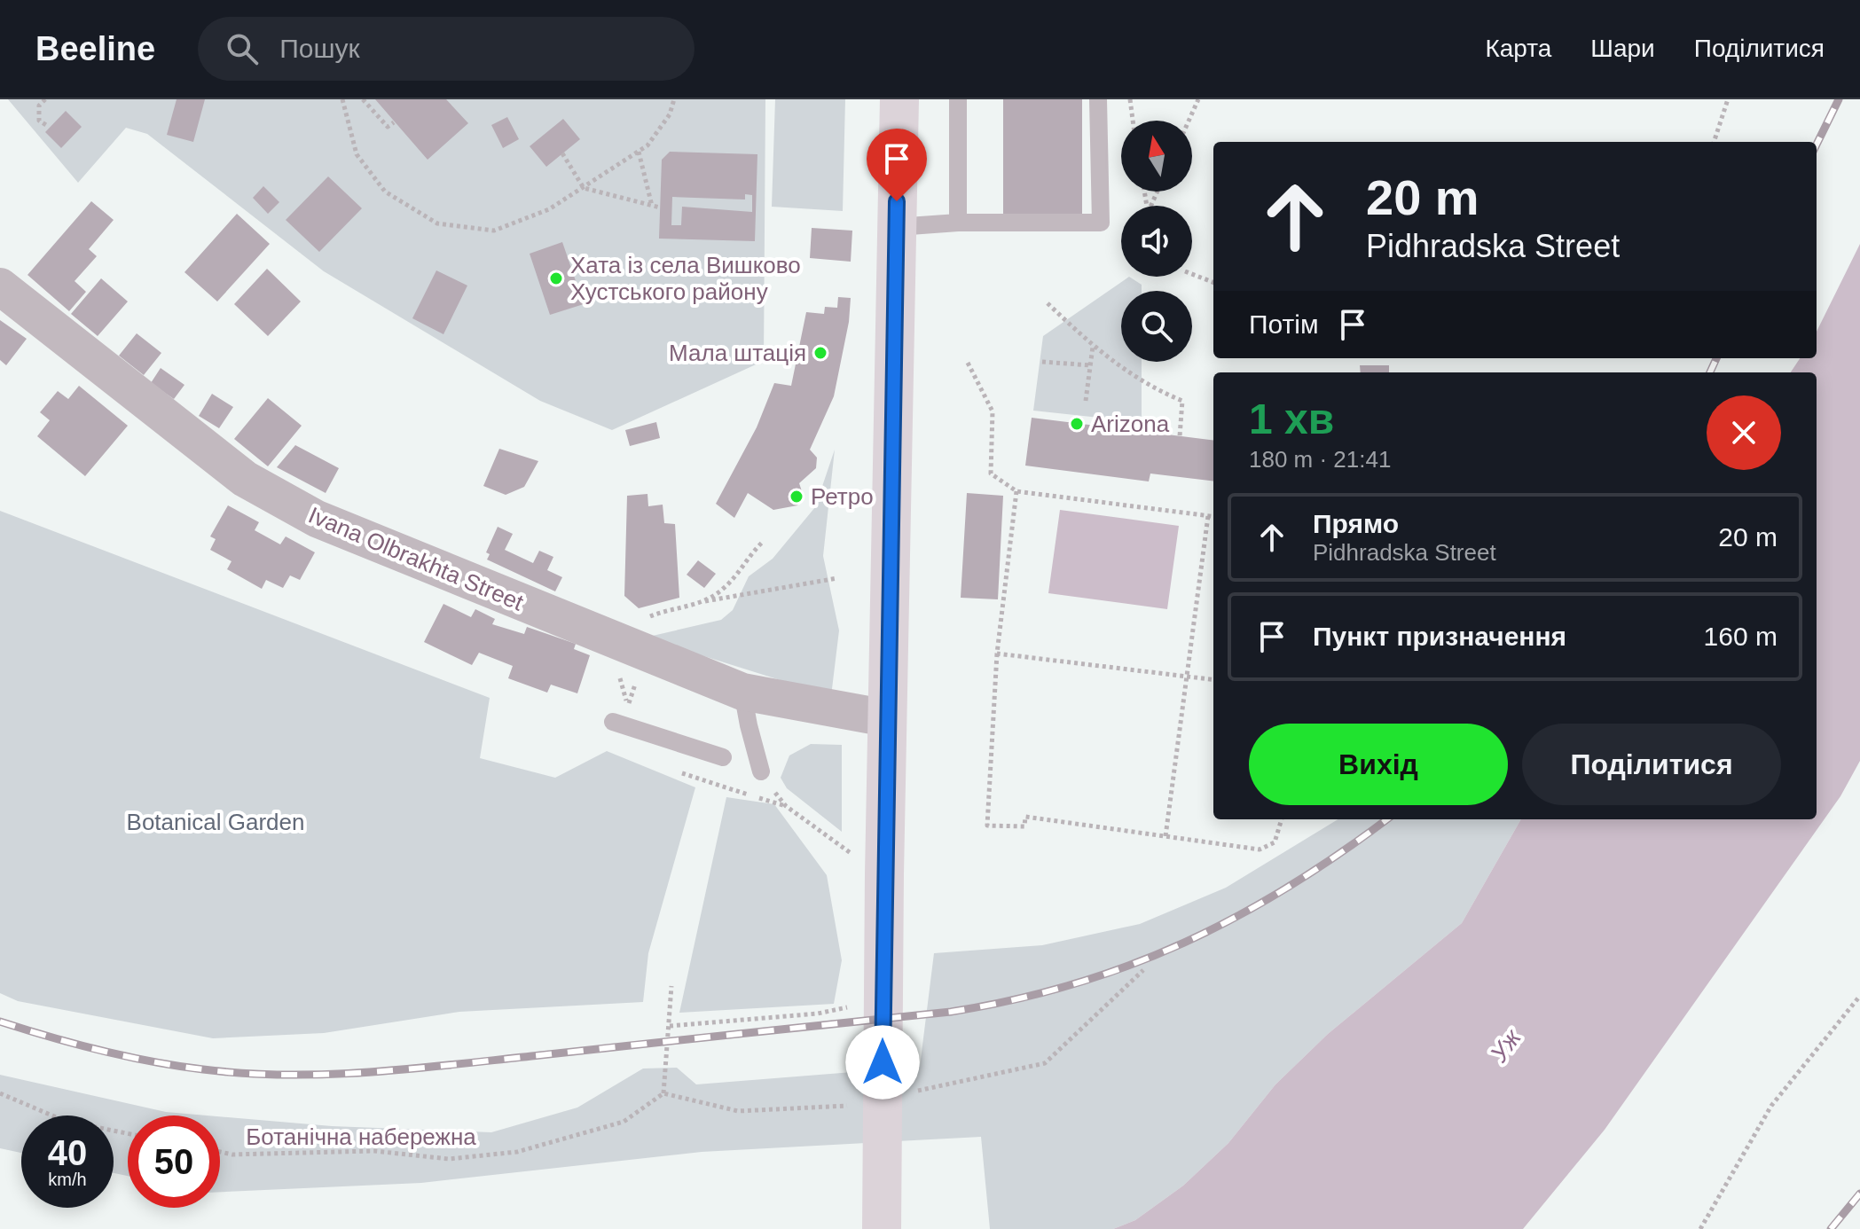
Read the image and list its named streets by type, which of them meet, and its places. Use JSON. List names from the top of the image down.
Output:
{
  "streets": {
    "street": ["Ivana Olbrakhta Street"],
    "path": ["Ботанічна набережна"]
  },
  "water": ["Уж"],
  "parks": ["Botanical Garden"],
  "places": [
    "Хата із села Вишково Хустського району",
    "Мала штація",
    "Arizona",
    "Ретро"
  ],
  "north": "top",
  "page": {
    "header": "Beeline",
    "search": "Пошук",
    "nav": ["Карта", "Шари", "Поділитися"],
    "turn": ["20 m", "Pidhradska Street"],
    "then": "Потім",
    "heading": ["1 хв", "180 m · 21:41"],
    "list": [
      {
        "name": "Прямо",
        "note": "Pidhradska Street",
        "value": "20 m"
      },
      {
        "name": "Пункт призначення",
        "value": "160 m"
      }
    ],
    "buttons": ["Вихід", "Поділитися"],
    "speed": "40 km/h",
    "limit": "50"
  }
}
